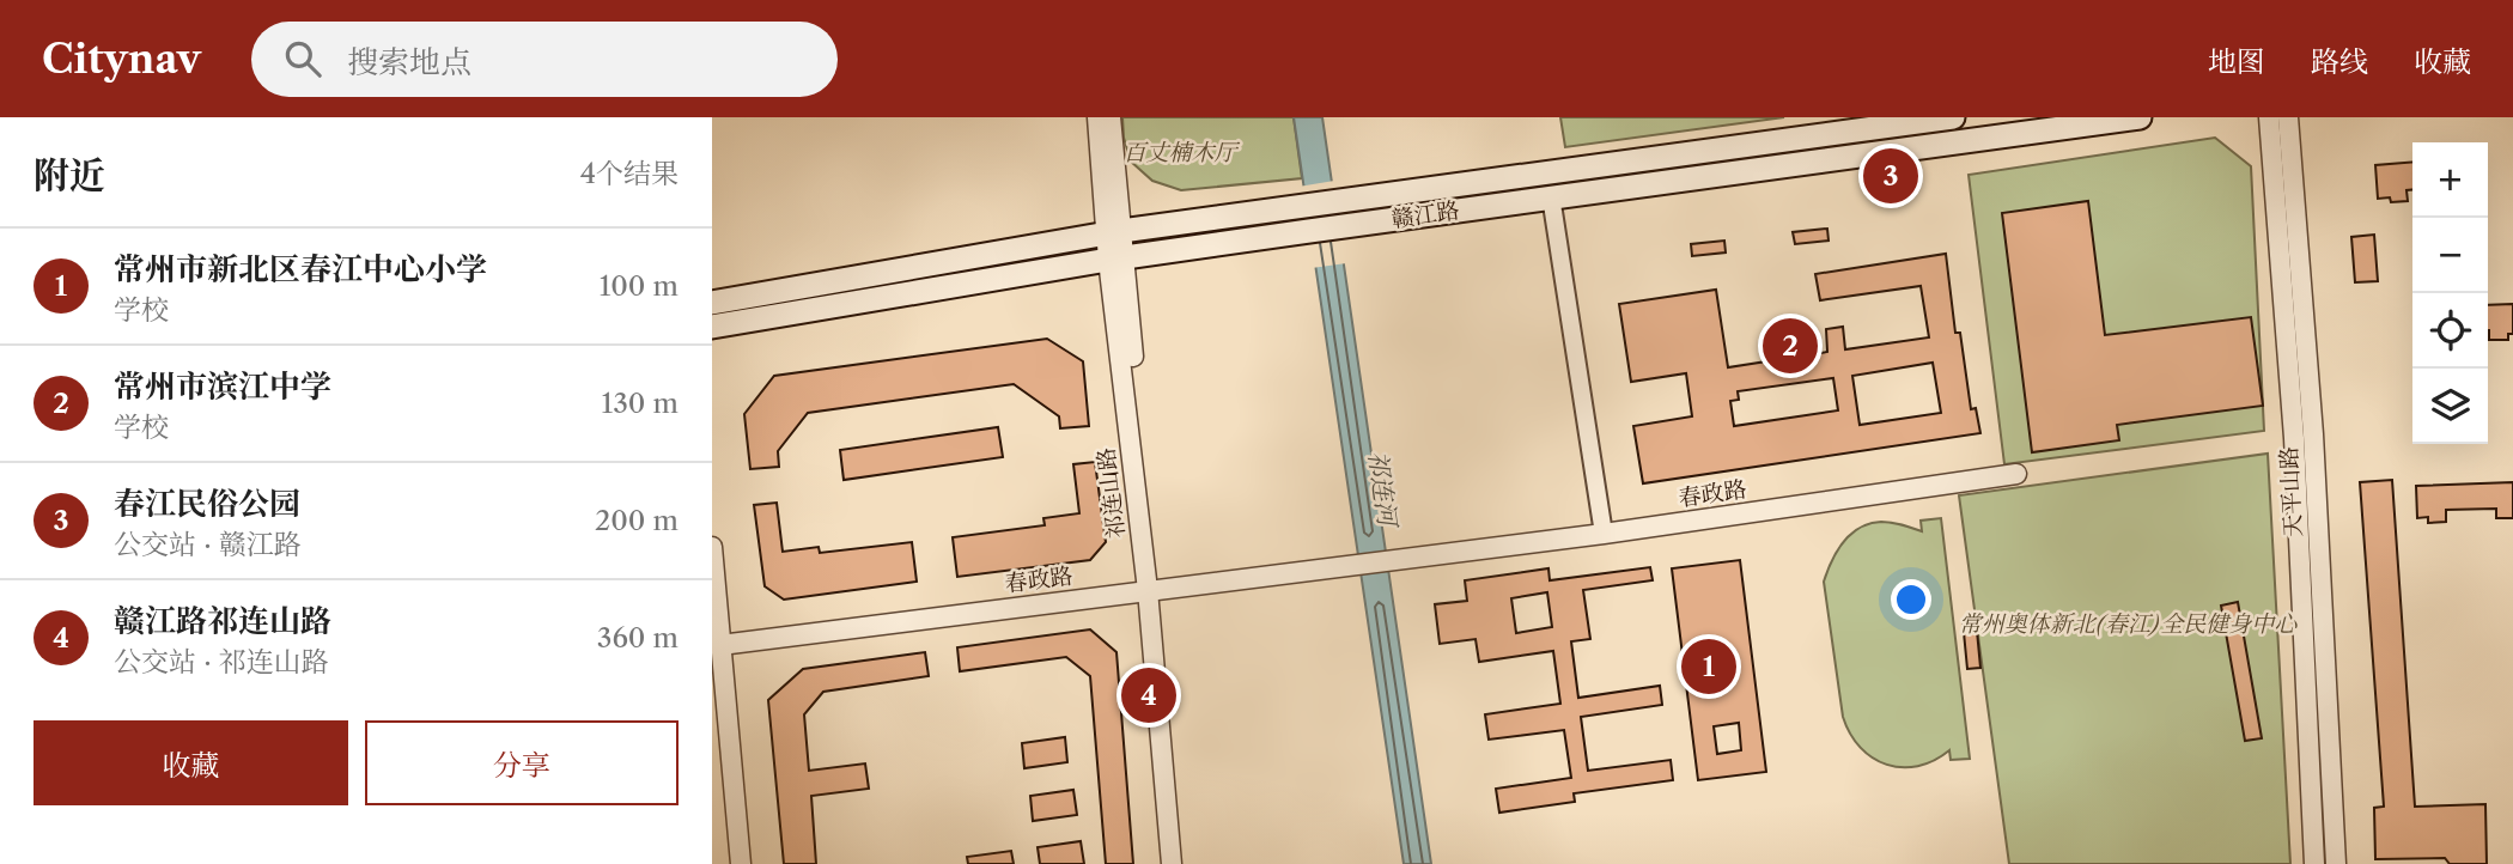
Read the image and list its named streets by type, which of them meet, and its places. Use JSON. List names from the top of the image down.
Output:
{
  "streets": {
    "main road": ["赣江路"],
    "street": ["天平山路", "祁连山路", "春政路"]
  },
  "crossings": [
    ["赣江路", "祁连山路"],
    ["祁连山路", "春政路"]
  ],
  "water": ["祁连河"],
  "parks": ["百丈楠木厅", "常州奥体新北(春江)全民健身中心"],
  "page": {
    "header": "Citynav",
    "search": "搜索地点",
    "nav": ["地图", "路线", "收藏"],
    "heading": ["附近", "4个结果"],
    "map_buttons": ["+", "−"],
    "pins": [
      "3",
      "2",
      "1",
      "4"
    ],
    "list": [
      {
        "mark": "1",
        "name": "常州市新北区春江中心小学",
        "note": "学校",
        "value": "100 m"
      },
      {
        "mark": "2",
        "name": "常州市滨江中学",
        "note": "学校",
        "value": "130 m"
      },
      {
        "mark": "3",
        "name": "春江民俗公园",
        "note": "公交站 · 赣江路",
        "value": "200 m"
      },
      {
        "mark": "4",
        "name": "赣江路祁连山路",
        "note": "公交站 · 祁连山路",
        "value": "360 m"
      }
    ],
    "buttons": ["收藏", "分享"]
  }
}
